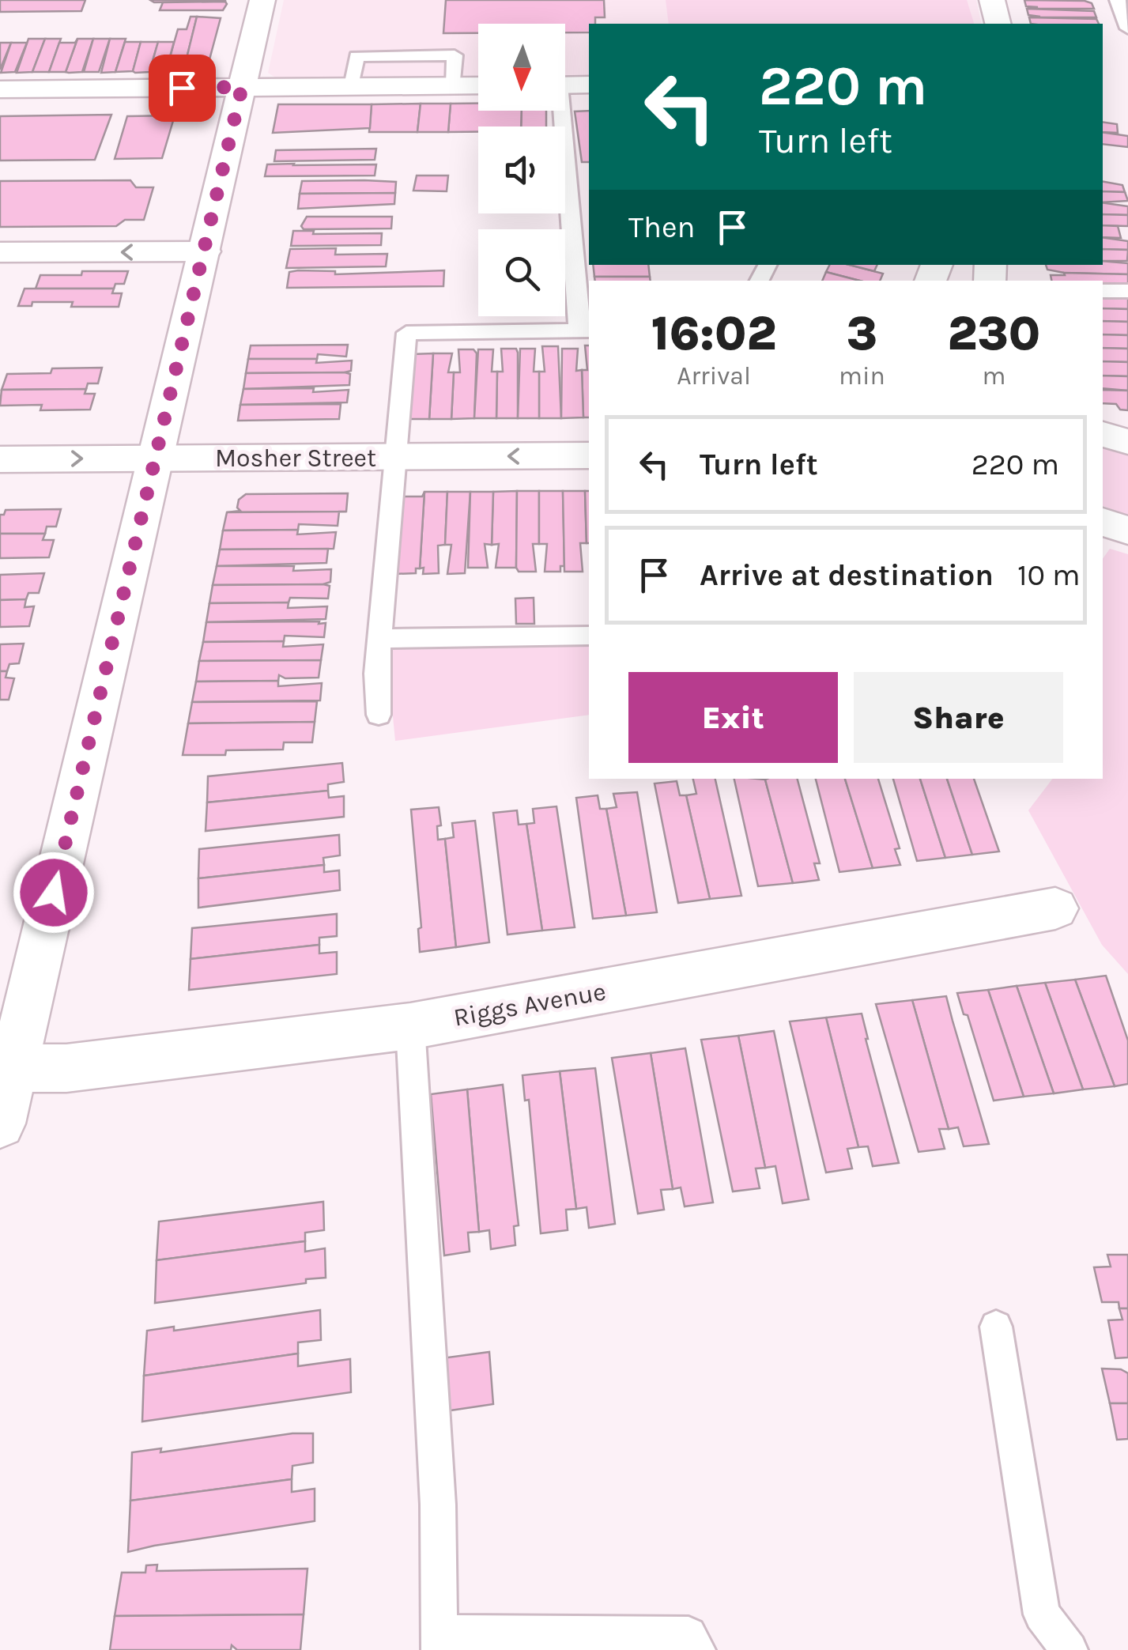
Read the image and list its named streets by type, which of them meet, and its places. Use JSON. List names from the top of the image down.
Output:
{
  "streets": {
    "street": ["Mosher Street", "Riggs Avenue"]
  },
  "north": "bottom",
  "page": {
    "turn": ["220 m", "Turn left"],
    "then": "Then",
    "eta": [
      "16:02",
      "Arrival",
      "3",
      "min",
      "230",
      "m"
    ],
    "list": [
      {
        "name": "Turn left",
        "value": "220 m"
      },
      {
        "name": "Arrive at destination",
        "value": "10 m"
      }
    ],
    "buttons": ["Exit", "Share"]
  }
}
